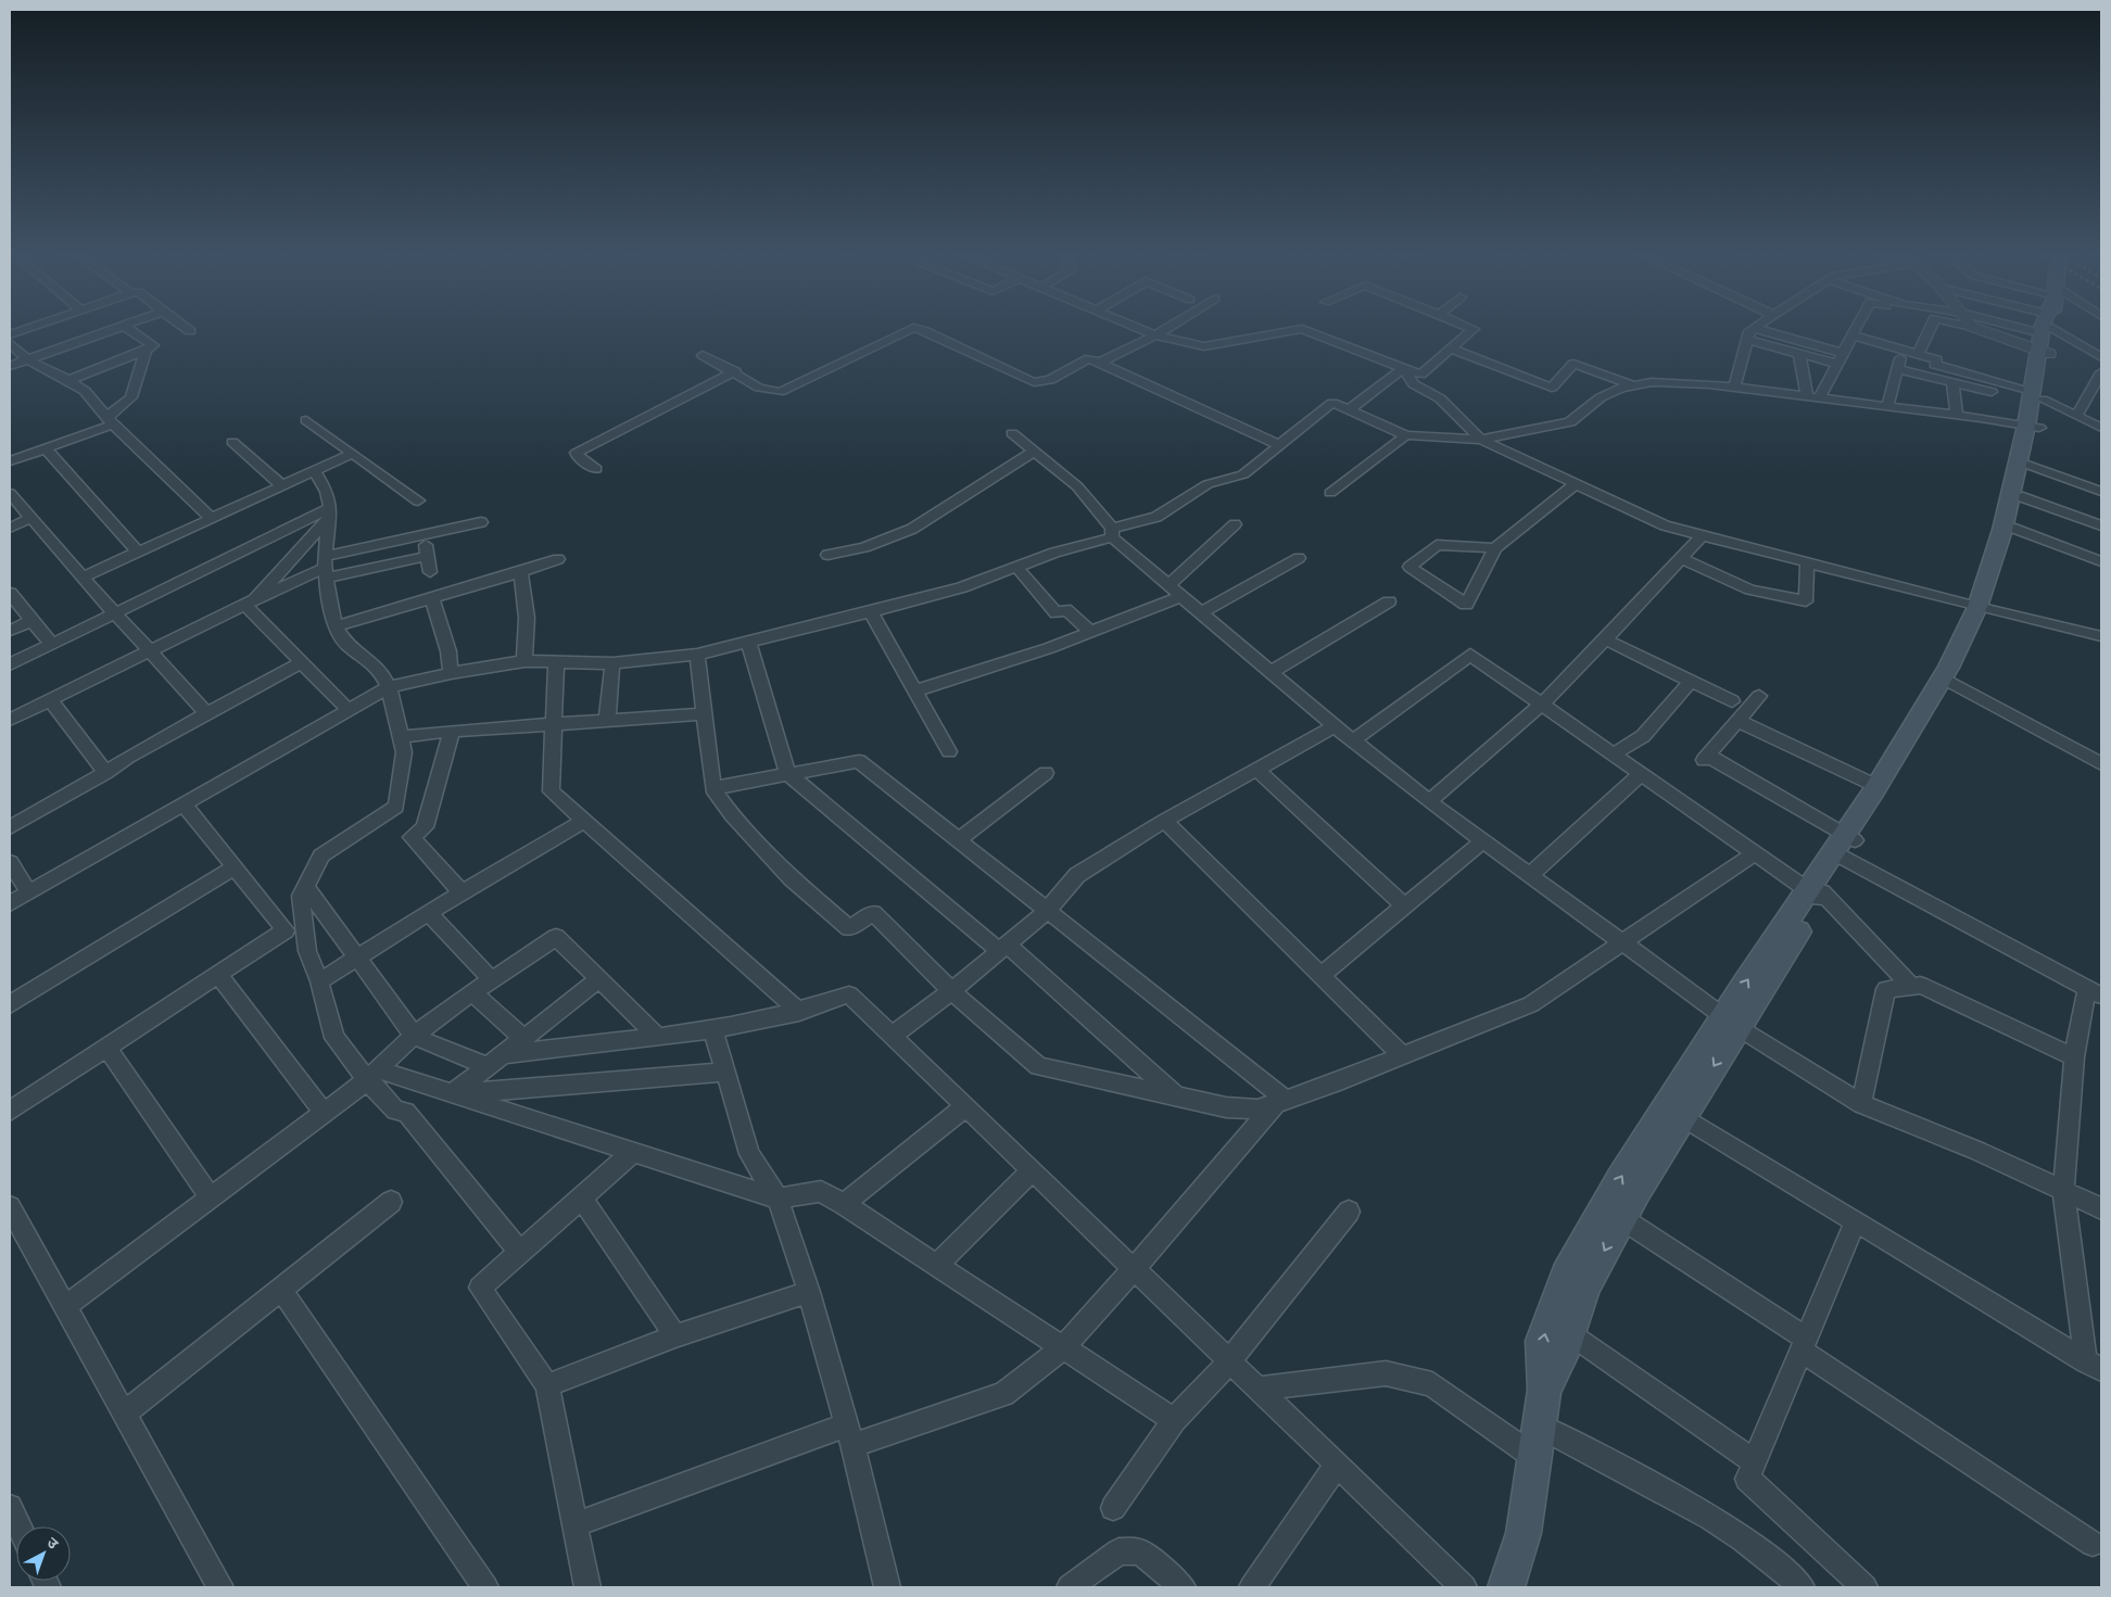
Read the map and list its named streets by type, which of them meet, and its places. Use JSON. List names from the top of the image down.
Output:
{
  "north": "top right"
}
